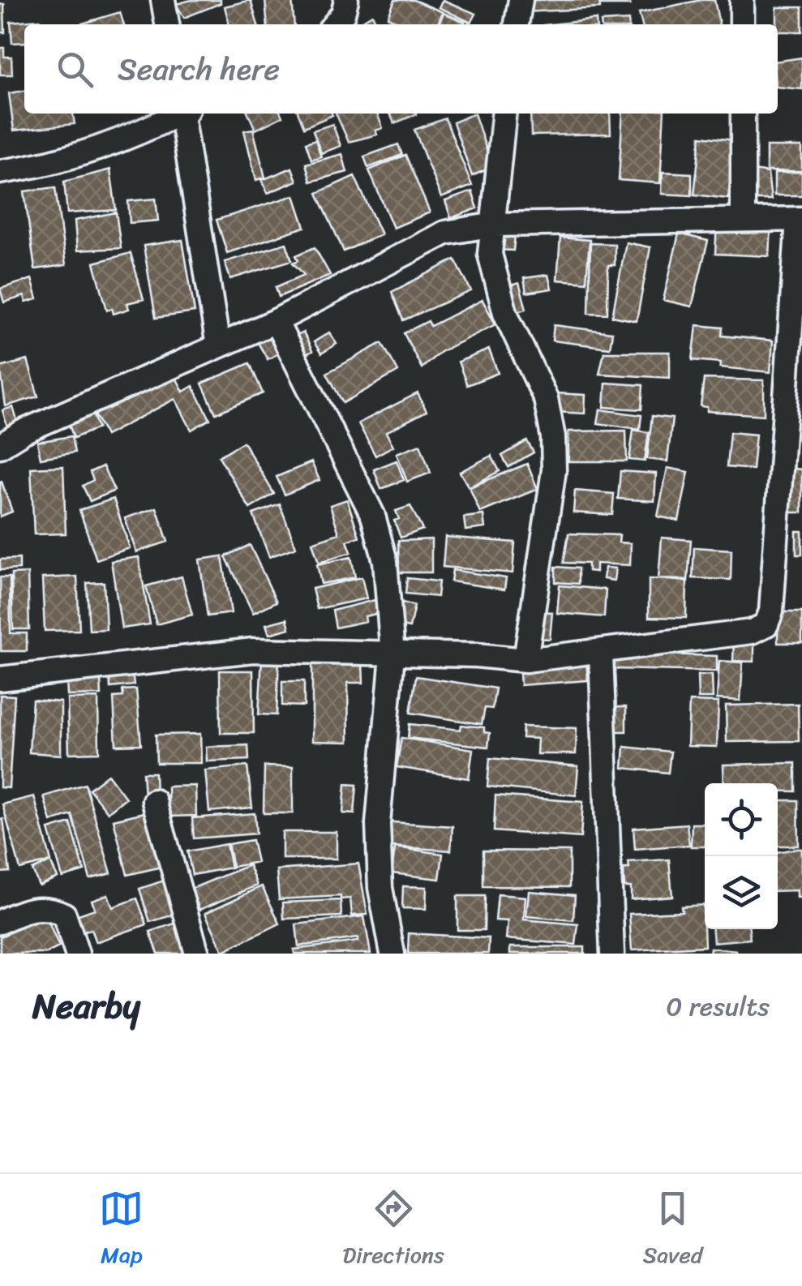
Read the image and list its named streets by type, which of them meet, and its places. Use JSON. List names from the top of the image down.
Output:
{
  "page": {
    "search": "Search here",
    "heading": ["Nearby", "0 results"],
    "nav": ["Map", "Directions", "Saved"]
  }
}
